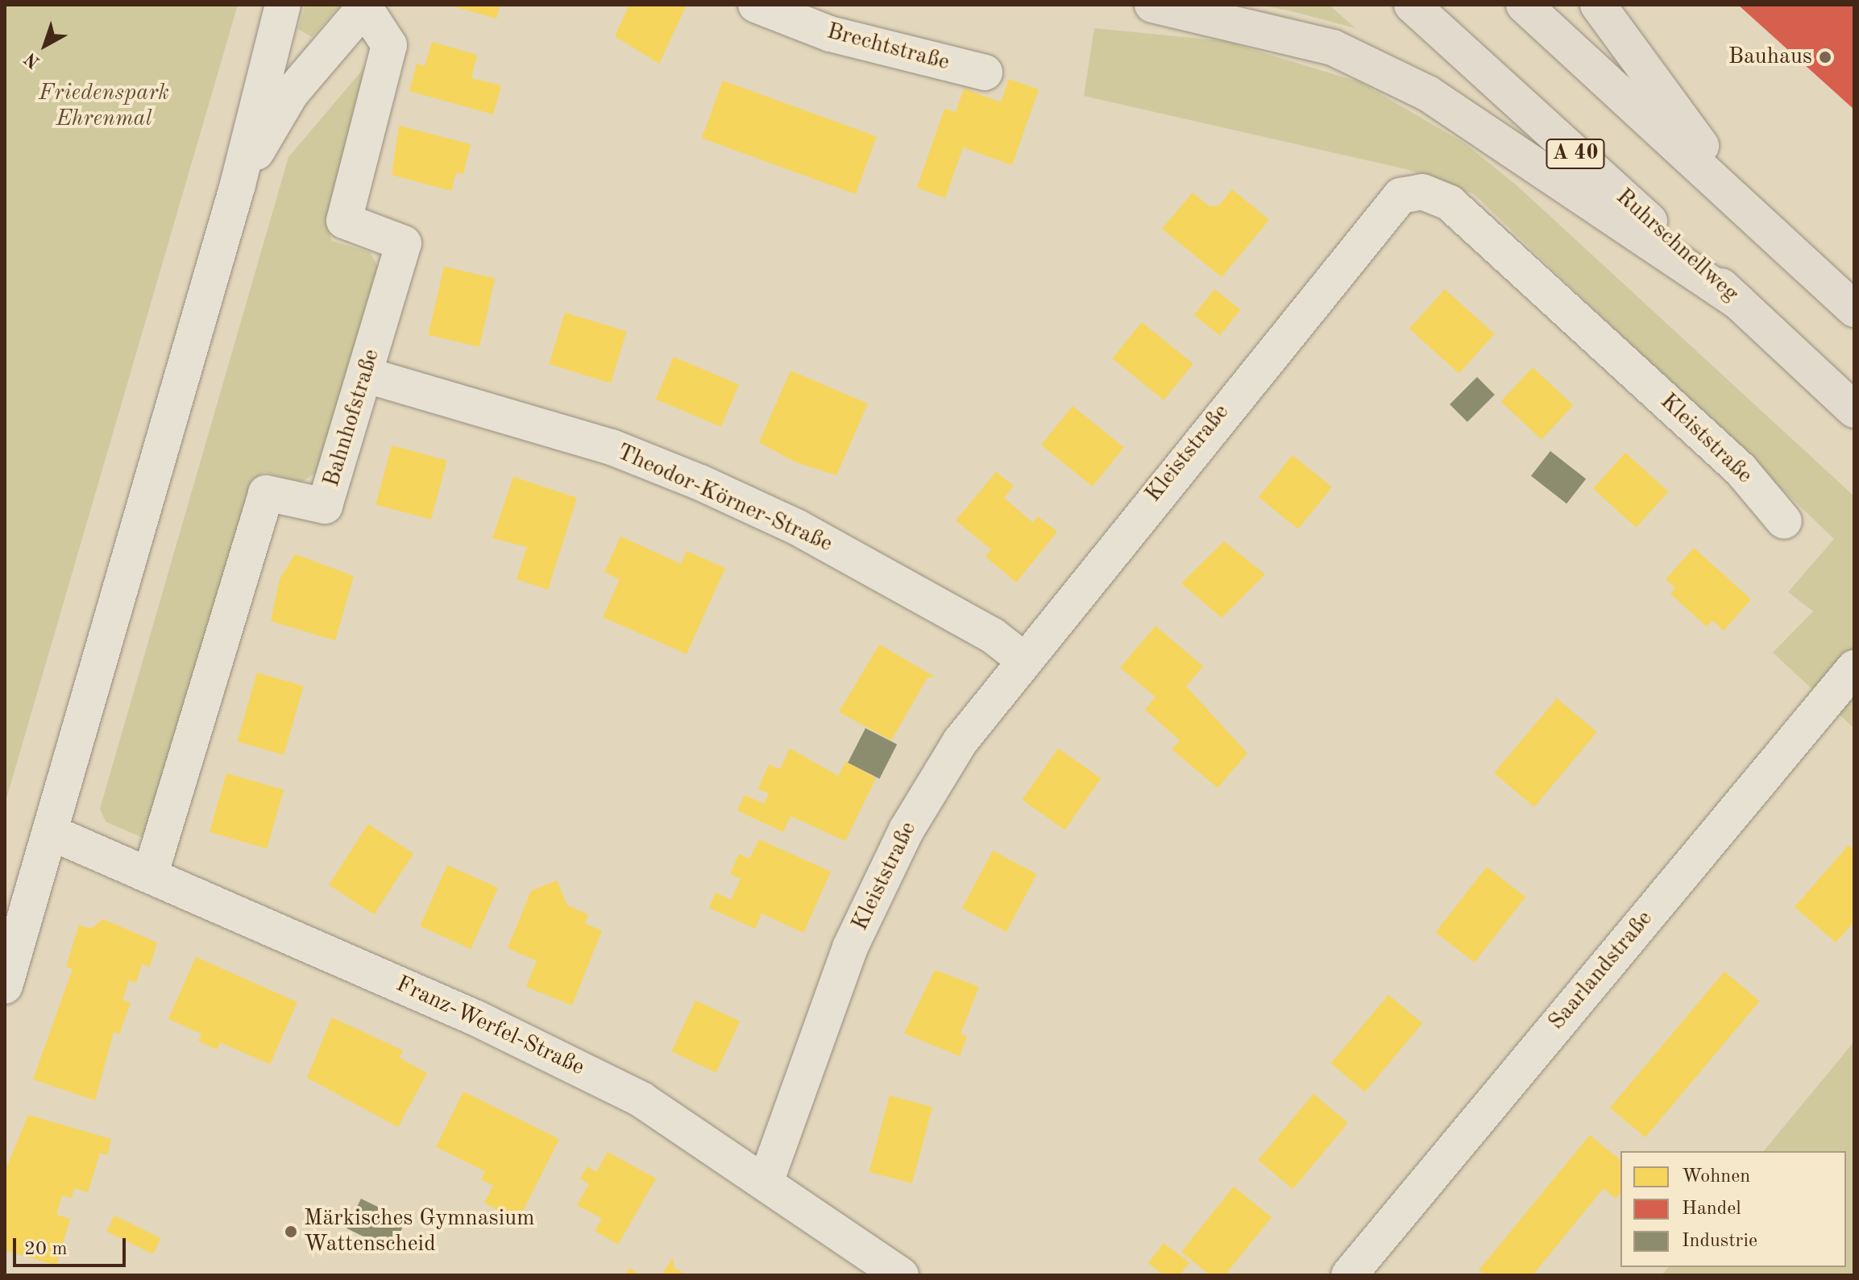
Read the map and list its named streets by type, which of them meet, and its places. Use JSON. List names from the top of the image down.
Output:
{
  "streets": {
    "highway": ["A 40", "Ruhrschnellweg"],
    "street": [
      "Brechtstraße",
      "Bahnhofstraße",
      "Kleiststraße",
      "Theodor-Körner-Straße",
      "Saarlandstraße",
      "Franz-Werfel-Straße"
    ]
  },
  "crossings": [
    ["Bahnhofstraße", "Theodor-Körner-Straße"],
    ["Bahnhofstraße", "Franz-Werfel-Straße"],
    ["Kleiststraße", "Theodor-Körner-Straße"],
    ["Kleiststraße", "Franz-Werfel-Straße"]
  ],
  "parks": ["Friedenspark Ehrenmal"],
  "places": ["Bauhaus", "Märkisches Gymnasium Wattenscheid"],
  "legend": ["Wohnen", "Handel", "Industrie"],
  "scale_bar": "20 m",
  "north": "bottom left"
}
